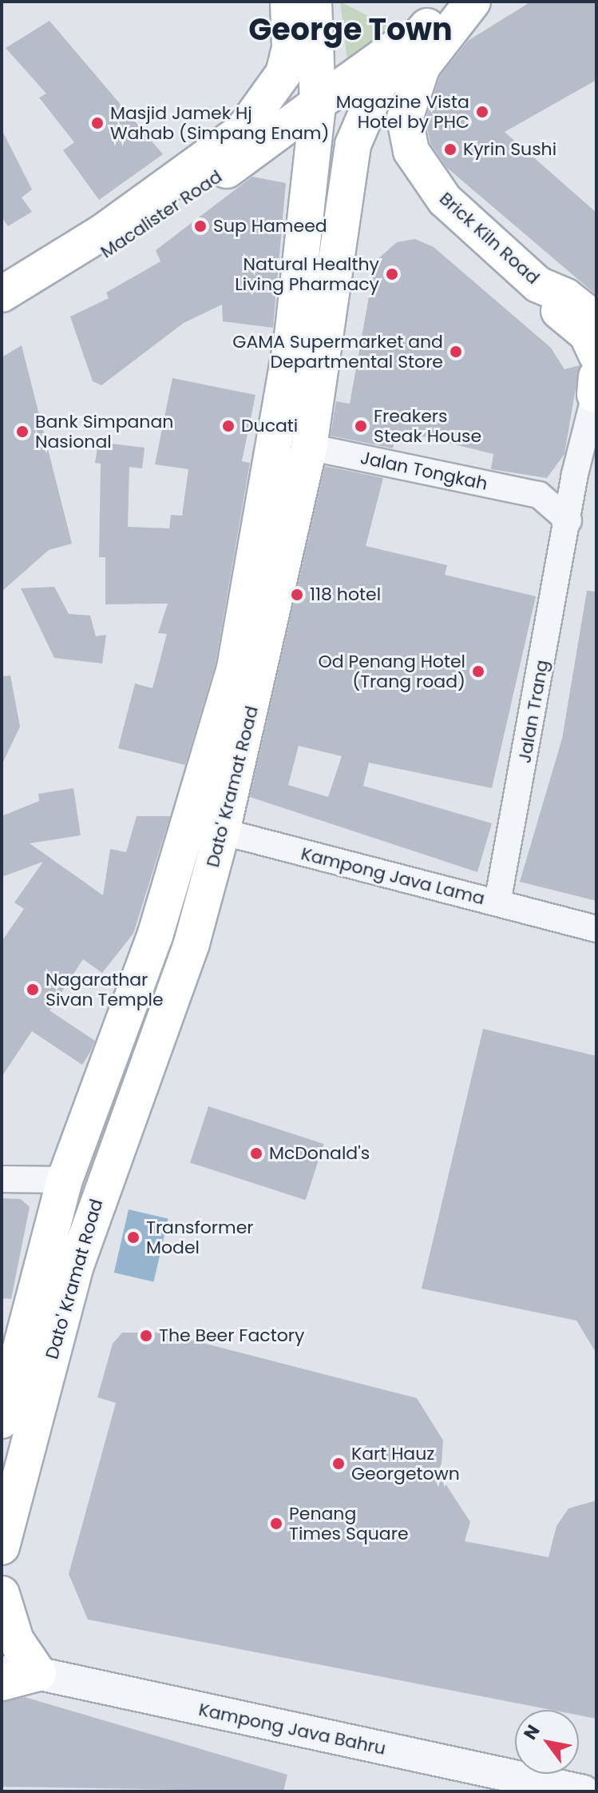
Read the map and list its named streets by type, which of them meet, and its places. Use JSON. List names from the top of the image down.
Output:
{
  "streets": {
    "main road": ["Macalister Road", "Brick Kiln Road", "Dato' Kramat Road"],
    "street": [
      "Jalan Tongkah",
      "Jalan Trang",
      "Kampong Java Lama",
      "Kampong Java Bahru"
    ]
  },
  "crossings": [
    ["Macalister Road", "Dato' Kramat Road"],
    ["Jalan Tongkah", "Jalan Trang"],
    ["Jalan Tongkah", "Dato' Kramat Road"],
    ["Jalan Trang", "Kampong Java Lama"],
    ["Dato' Kramat Road", "Kampong Java Lama"]
  ],
  "districts": ["George Town"],
  "places": [
    "Magazine Vista Hotel by PHC",
    "Masjid Jamek Hj Wahab (Simpang Enam)",
    "Kyrin Sushi",
    "Sup Hameed",
    "Natural Healthy Living Pharmacy",
    "GAMA Supermarket and Departmental Store",
    "Ducati",
    "Freakers Steak House",
    "Bank Simpanan Nasional",
    "118 hotel",
    "Od Penang Hotel (Trang road)",
    "Nagarathar Sivan Temple",
    "McDonald's",
    "Transformer Model",
    "The Beer Factory",
    "Kart Hauz Georgetown",
    "Penang Times Square"
  ],
  "north": "top left"
}
